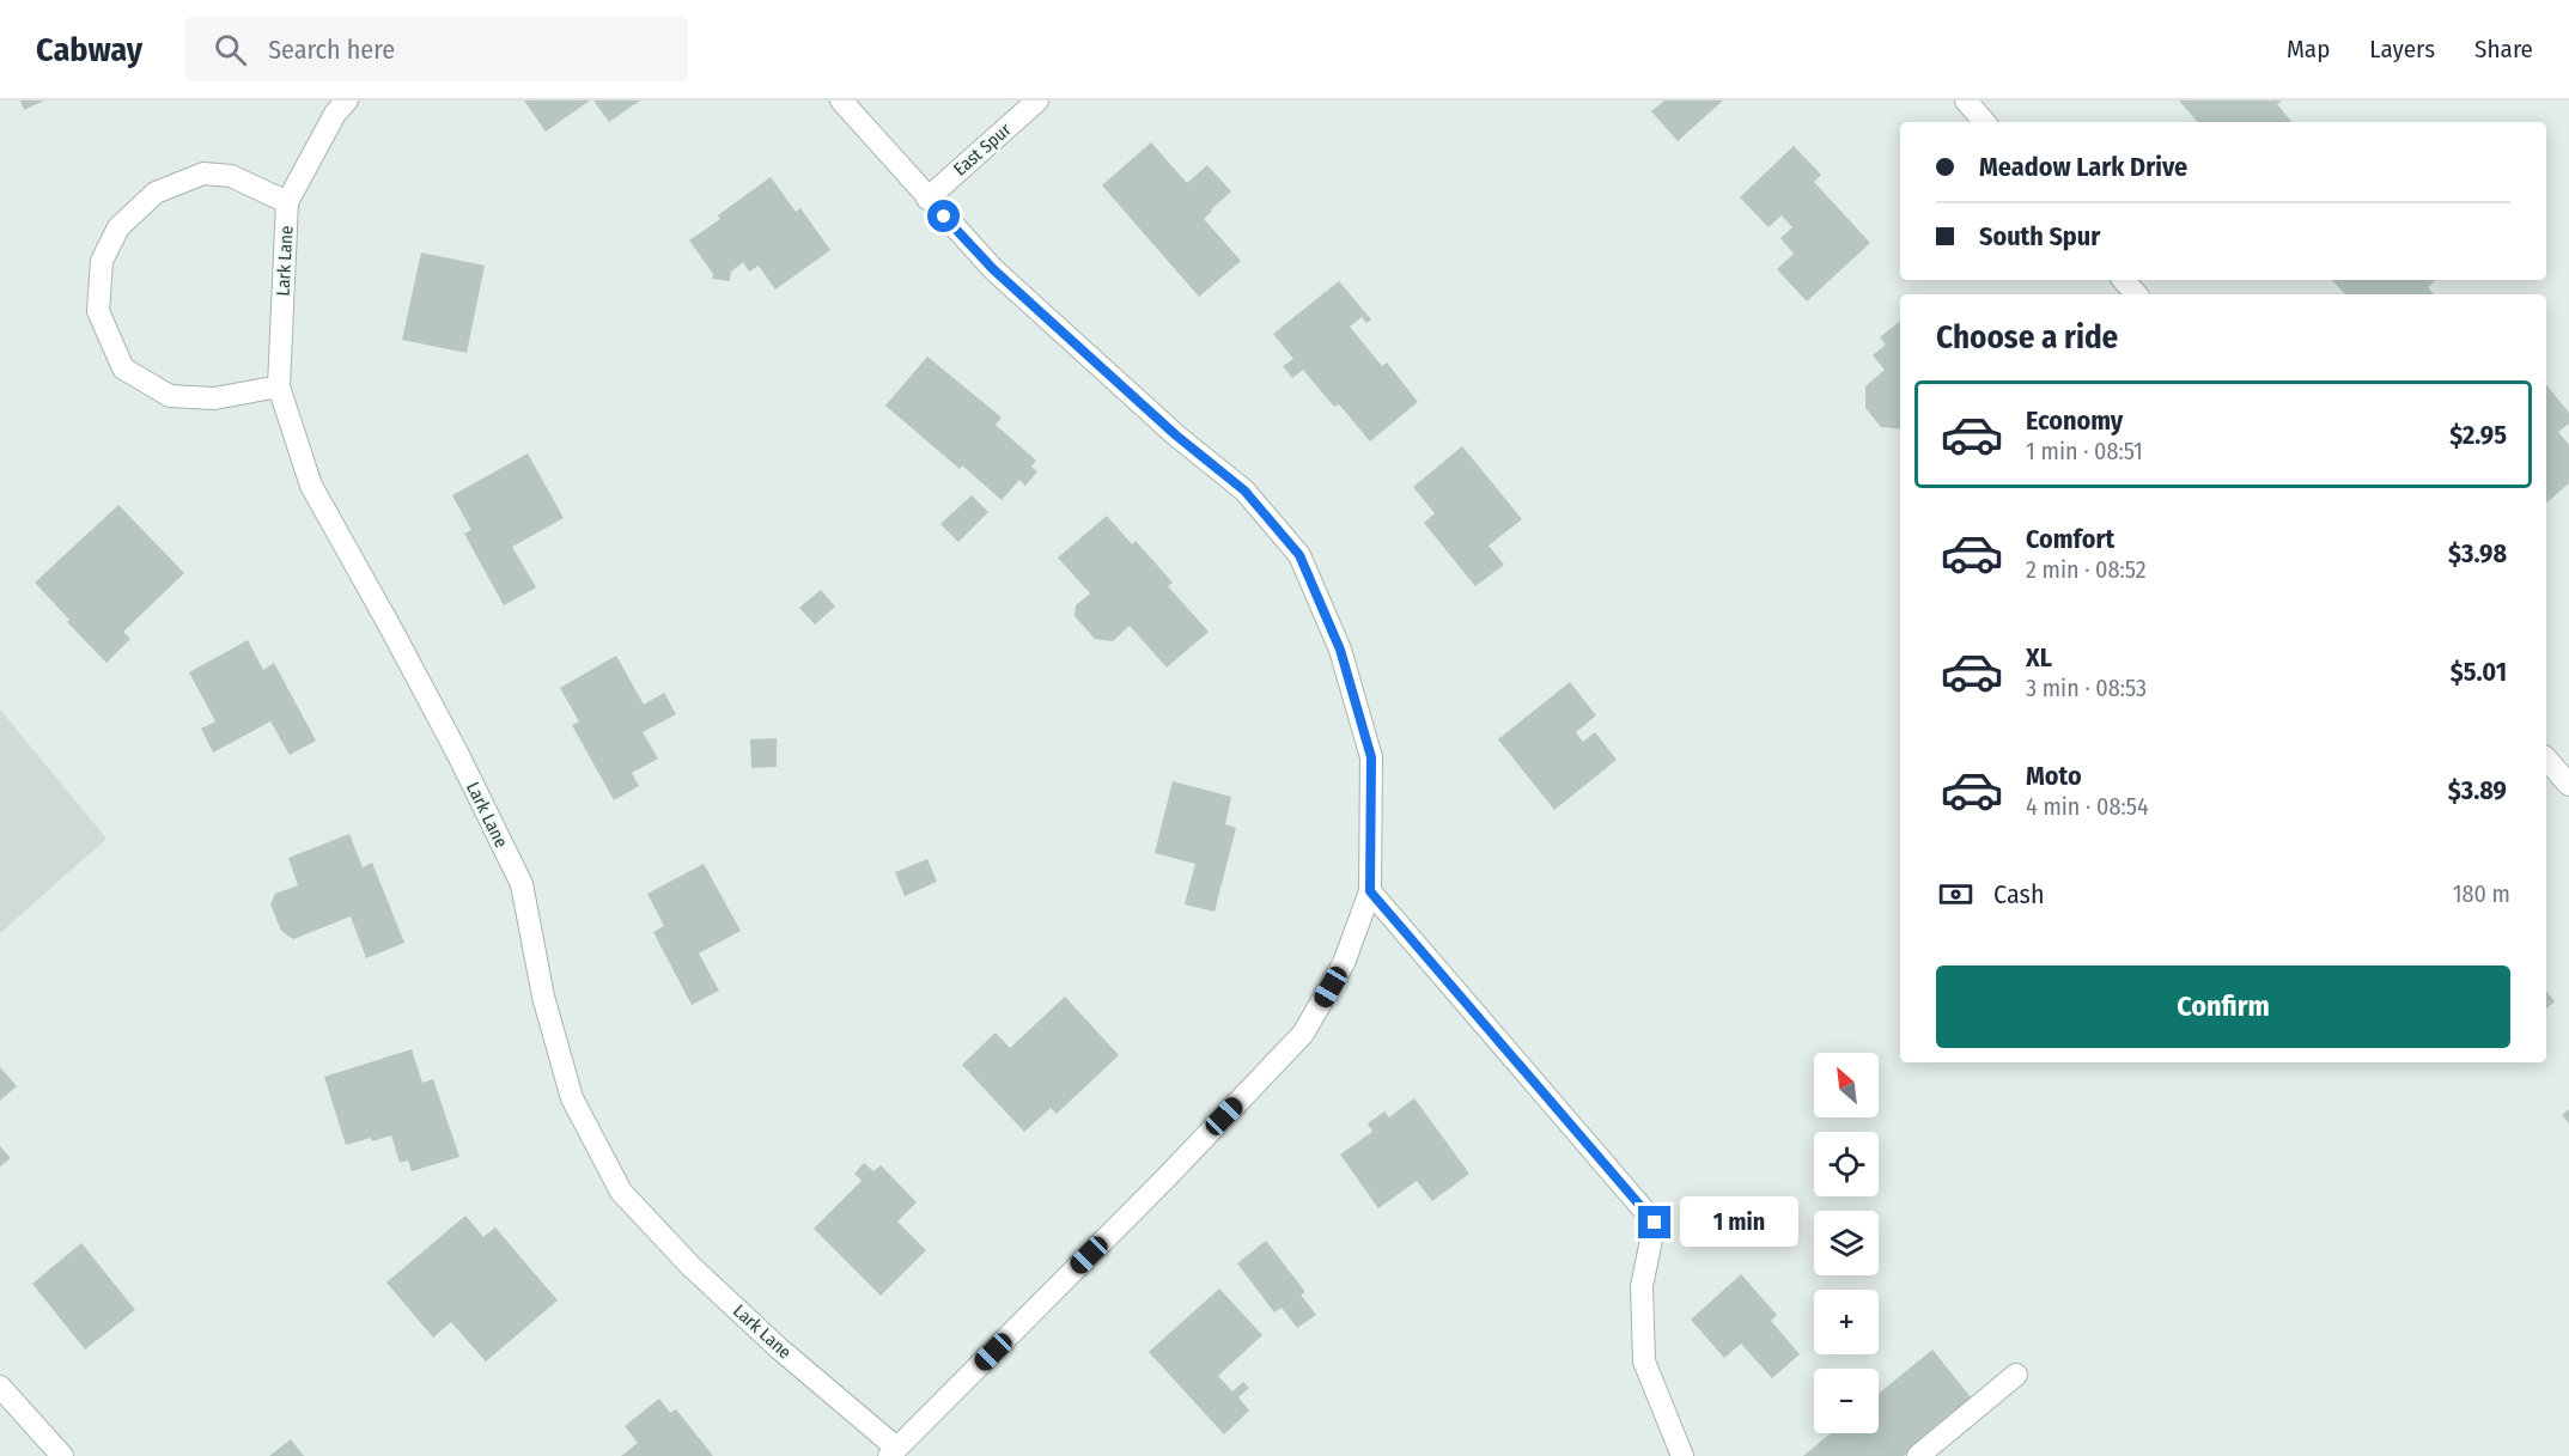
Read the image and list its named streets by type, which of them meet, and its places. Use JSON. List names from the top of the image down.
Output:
{
  "streets": {
    "street": ["East Spur", "Lark Lane"]
  },
  "north": "top left",
  "page": {
    "header": "Cabway",
    "search": "Search here",
    "nav": ["Map", "Layers", "Share"],
    "banner": ["Meadow Lark Drive", "South Spur"],
    "heading": "Choose a ride",
    "list": [
      {
        "name": "Economy",
        "note": "1 min · 08:51",
        "value": "$2.95"
      },
      {
        "name": "Comfort",
        "note": "2 min · 08:52",
        "value": "$3.98"
      },
      {
        "name": "XL",
        "note": "3 min · 08:53",
        "value": "$5.01"
      },
      {
        "name": "Moto",
        "note": "4 min · 08:54",
        "value": "$3.89"
      }
    ],
    "pay": ["Cash", "180 m"],
    "buttons": "Confirm",
    "map_buttons": ["+", "−"],
    "bubble": "1 min"
  }
}
